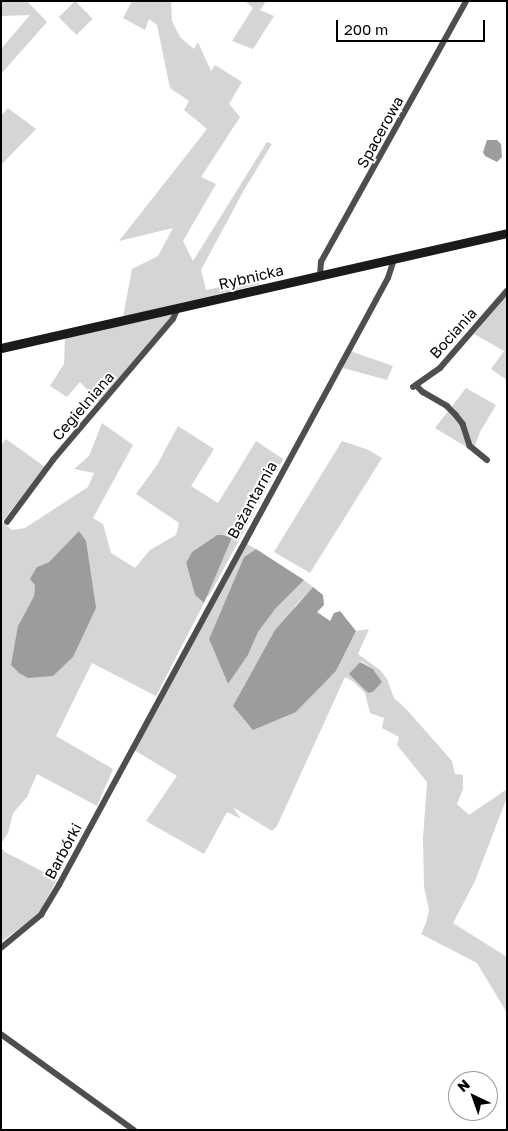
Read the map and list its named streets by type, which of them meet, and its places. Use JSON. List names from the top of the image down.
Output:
{
  "streets": {
    "main road": ["Rybnicka"],
    "street": [
      "Spacerowa",
      "Bociania",
      "Cegielniana",
      "Bażantarnia",
      "Barbórki"
    ]
  },
  "crossings": [
    ["Spacerowa", "Rybnicka"],
    ["Rybnicka", "Cegielniana"],
    ["Rybnicka", "Bażantarnia"],
    ["Bażantarnia", "Barbórki"]
  ],
  "scale_bar": "200 m",
  "north": "top left"
}
